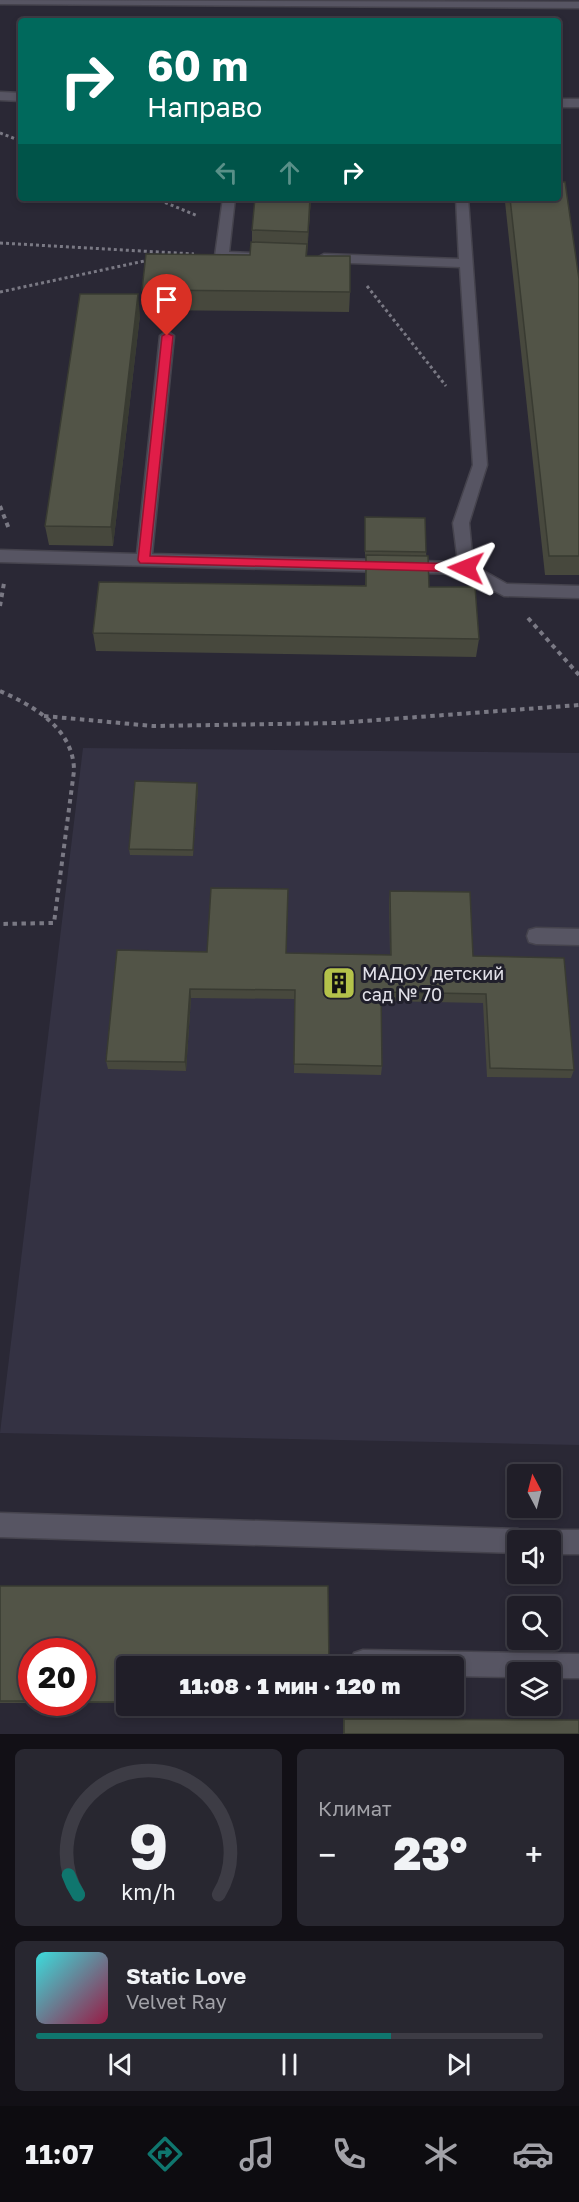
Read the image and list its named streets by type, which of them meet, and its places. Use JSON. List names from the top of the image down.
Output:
{
  "places": {
    "building": ["МАДОУ детский сад № 70"]
  },
  "north": "top",
  "page": {
    "turn": ["60 m", "Направо"],
    "limit": "20",
    "trip": "11:08 · 1 мин · 120 m",
    "tile": "Климат",
    "heat": ["−", "23°", "+"],
    "song": ["Static Love", "Velvet Ray"],
    "tabs": "11:07",
    "gauge": ["9", "km/h"]
  }
}
